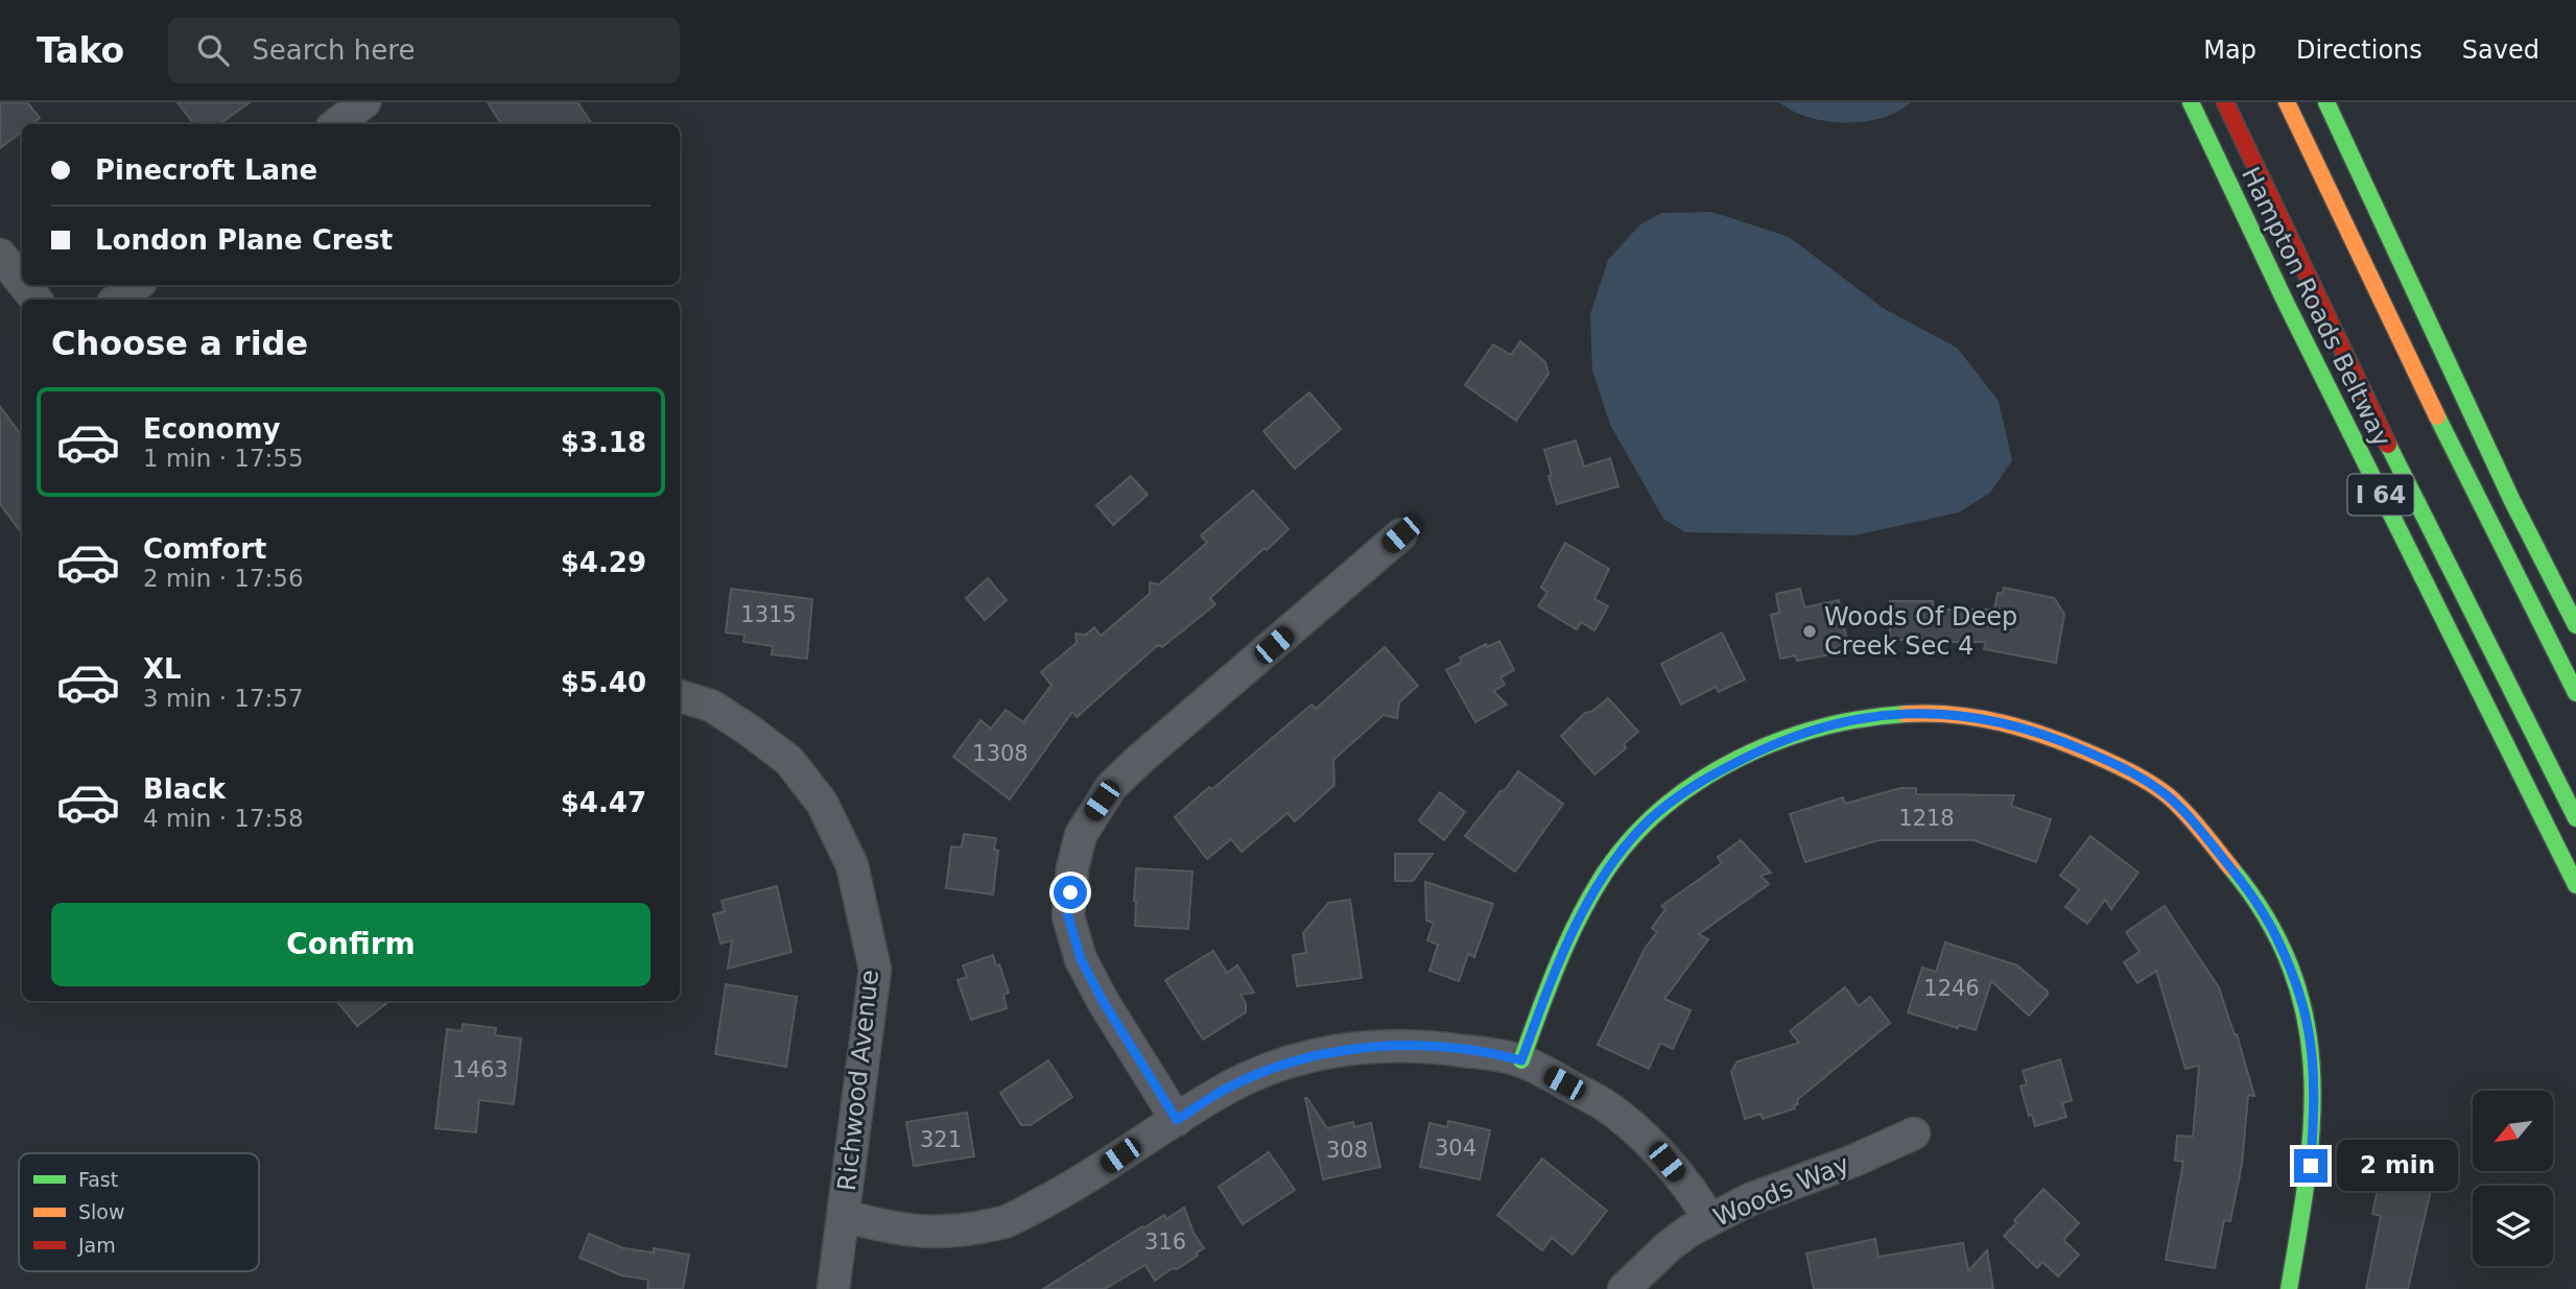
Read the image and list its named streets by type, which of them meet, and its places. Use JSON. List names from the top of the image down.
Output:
{
  "streets": {
    "main road": ["Hampton Roads Beltway", "I 64"],
    "street": ["Richwood Avenue", "Woods Way"]
  },
  "places": ["Woods Of Deep Creek Sec 4"],
  "house_numbers": [
    "1315",
    "1308",
    "1218",
    "1246",
    "1463",
    "321",
    "304",
    "308",
    "316"
  ],
  "legend": ["Fast", "Slow", "Jam"],
  "north": "bottom left",
  "page": {
    "header": "Tako",
    "search": "Search here",
    "nav": ["Map", "Directions", "Saved"],
    "banner": ["Pinecroft Lane", "London Plane Crest"],
    "heading": "Choose a ride",
    "list": [
      {
        "name": "Economy",
        "note": "1 min · 17:55",
        "value": "$3.18"
      },
      {
        "name": "Comfort",
        "note": "2 min · 17:56",
        "value": "$4.29"
      },
      {
        "name": "XL",
        "note": "3 min · 17:57",
        "value": "$5.40"
      },
      {
        "name": "Black",
        "note": "4 min · 17:58",
        "value": "$4.47"
      }
    ],
    "buttons": "Confirm",
    "bubble": "2 min"
  }
}
